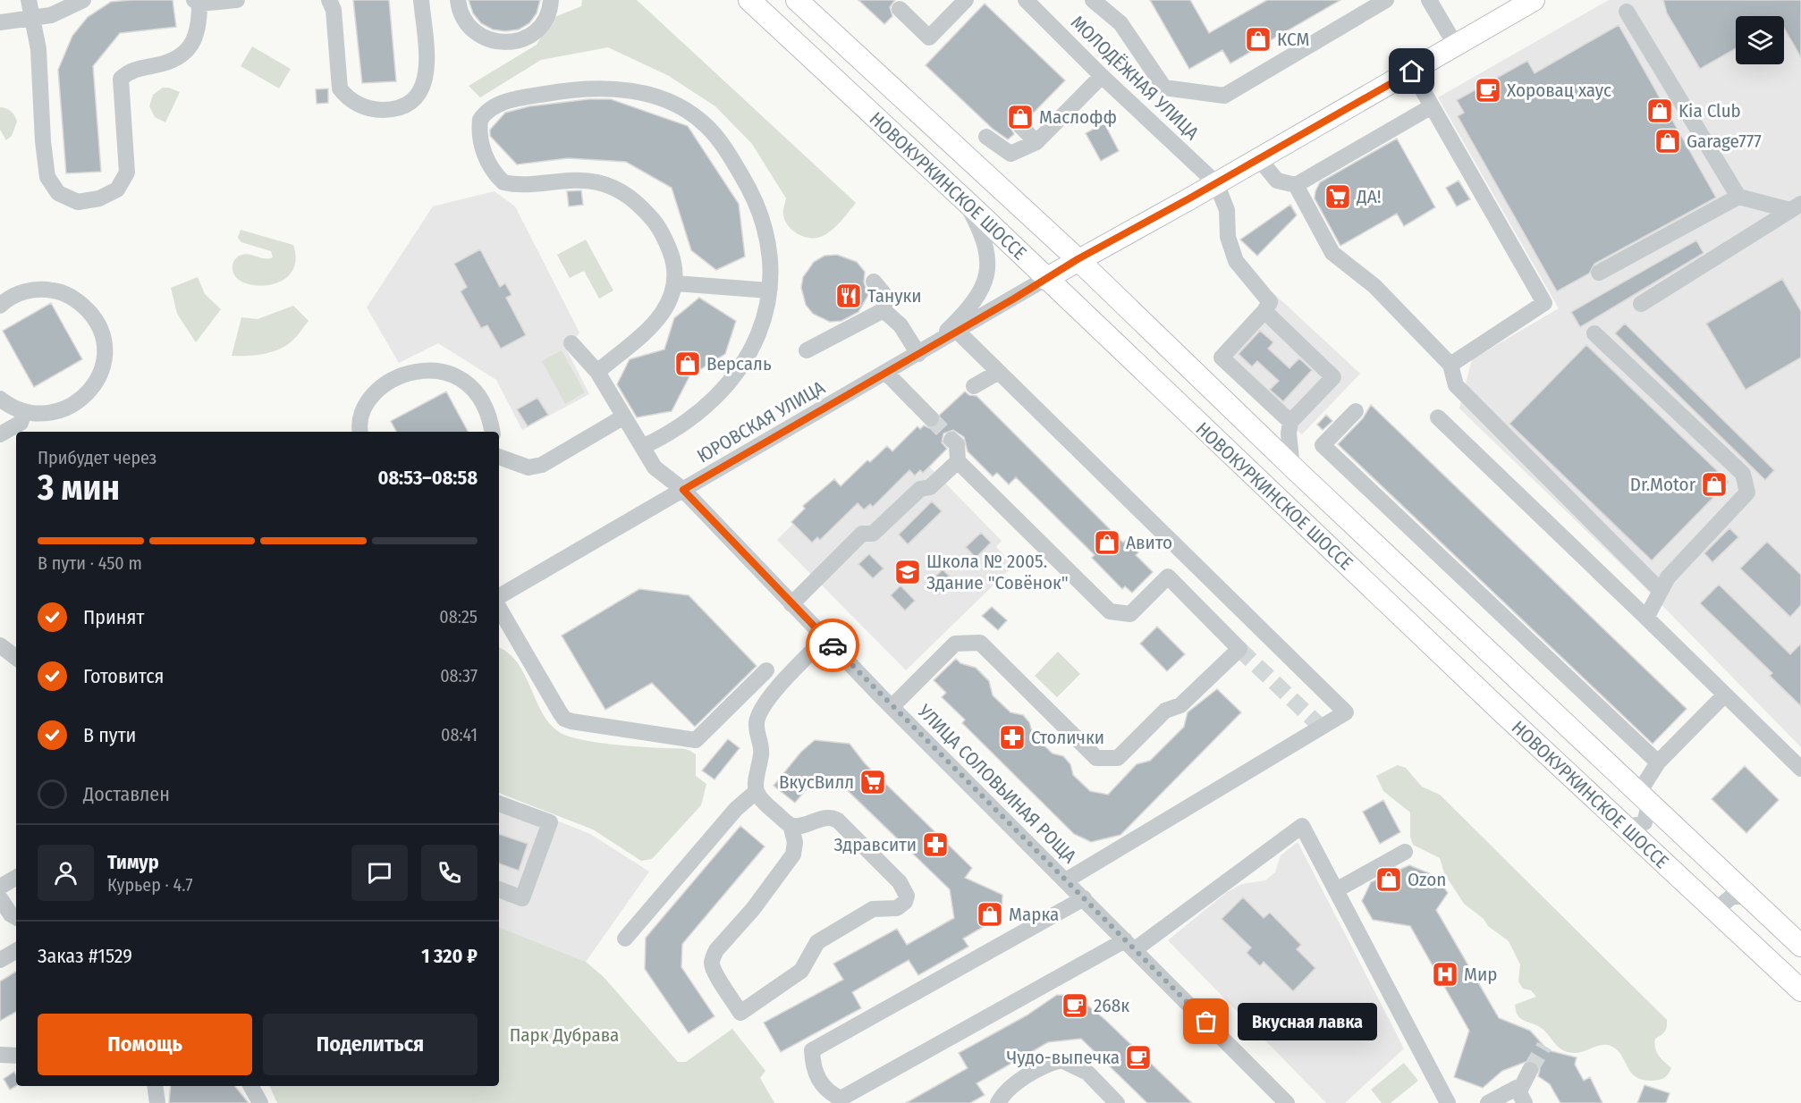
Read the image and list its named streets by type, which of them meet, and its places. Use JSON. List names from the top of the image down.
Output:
{
  "streets": {
    "main road": ["НОВОКУРКИНСКОЕ ШОССЕ"],
    "street": ["МОЛОДЁЖНАЯ УЛИЦА", "ЮРОВСКАЯ УЛИЦА", "УЛИЦА СОЛОВЬИНАЯ РОЩА"]
  },
  "crossings": [
    ["НОВОКУРКИНСКОЕ ШОССЕ", "ЮРОВСКАЯ УЛИЦА"],
    ["ЮРОВСКАЯ УЛИЦА", "УЛИЦА СОЛОВЬИНАЯ РОЩА"]
  ],
  "parks": ["Парк Дубрава"],
  "places": {
    "shop": [
      "КСМ",
      "Kia Club",
      "Маслофф",
      "Garage777",
      "Версаль",
      "Dr.Motor",
      "Авито",
      "Ozon",
      "Марка"
    ],
    "cafe": ["Хоровац хаус", "268к", "Чудо-выпечка"],
    "supermarket": ["ДА!", "ВкусВилл"],
    "restaurant": ["Тануки"],
    "school or university": ["Школа № 2005. Здание \"Совёнок\""],
    "pharmacy": ["Столички", "Здравсити"],
    "hospital": ["Мир"],
    "other": ["Вкусная лавка"]
  },
  "page": {
    "heading": ["3 мин", "Прибудет через", "08:53–08:58"],
    "panel": [
      "Тимур",
      "Курьер · 4.7",
      "Заказ #1529",
      "1 320 ₽"
    ],
    "bar": "В пути · 450 m",
    "list": [
      ["Принят", "08:25"],
      ["Готовится", "08:37"],
      ["В пути", "08:41"],
      "Доставлен"
    ],
    "bubble": "Вкусная лавка",
    "buttons": ["Помощь", "Поделиться"]
  }
}
